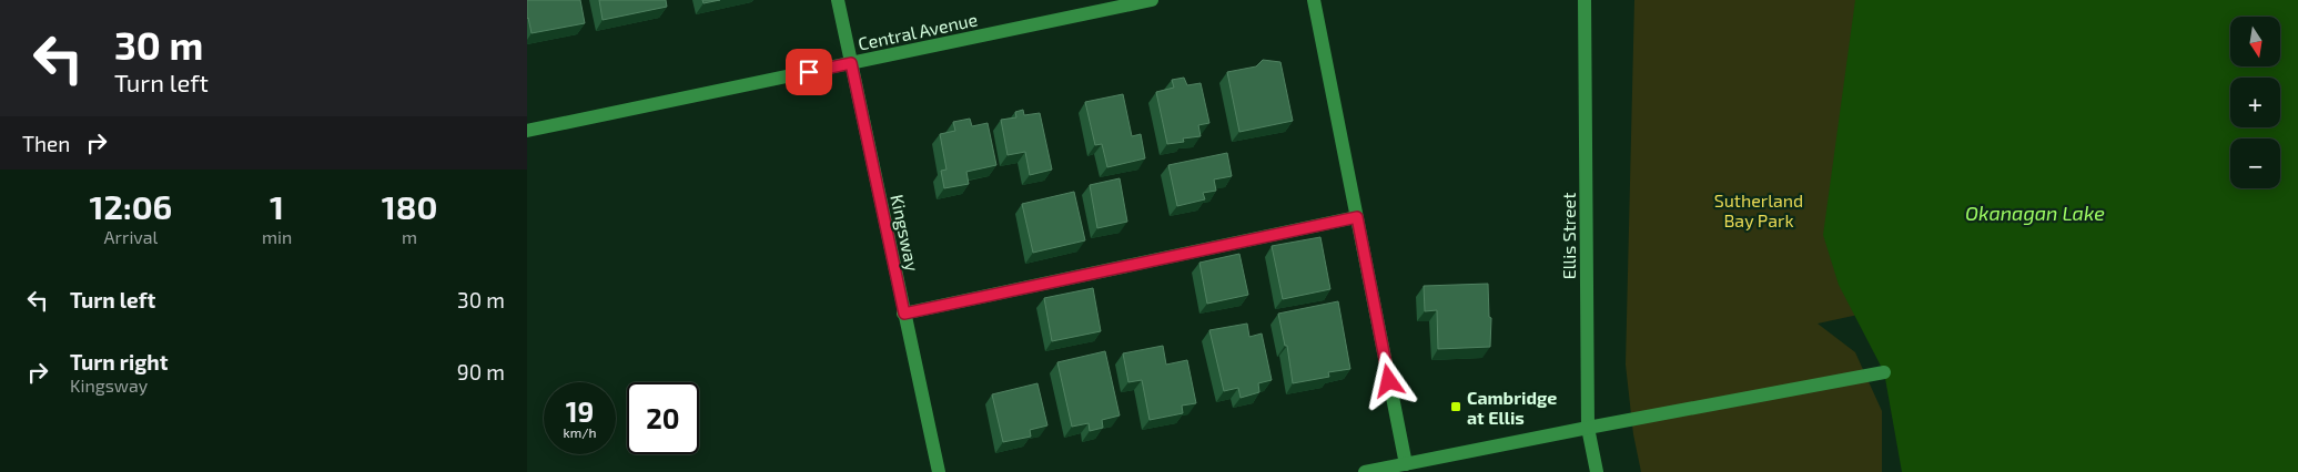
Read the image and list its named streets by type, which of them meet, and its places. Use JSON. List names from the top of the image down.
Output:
{
  "streets": {
    "street": ["Central Avenue", "Kingsway", "Ellis Street"]
  },
  "crossings": [
    ["Central Avenue", "Kingsway"]
  ],
  "water": ["Okanagan Lake"],
  "parks": ["Sutherland Bay Park"],
  "places": {
    "transit": ["Cambridge at Ellis"]
  },
  "north": "bottom",
  "page": {
    "turn": ["30 m", "Turn left"],
    "map_buttons": ["+", "−"],
    "then": "Then",
    "eta": [
      "12:06",
      "Arrival",
      "1",
      "min",
      "180",
      "m"
    ],
    "list": [
      {
        "name": "Turn left",
        "value": "30 m"
      },
      {
        "name": "Turn right",
        "note": "Kingsway",
        "value": "90 m"
      }
    ],
    "speed": "19 km/h",
    "limit": "20"
  }
}
